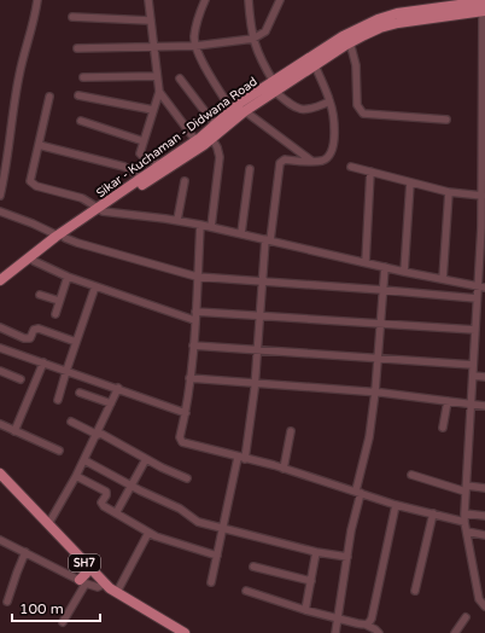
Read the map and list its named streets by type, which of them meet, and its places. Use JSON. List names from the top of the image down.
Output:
{
  "streets": {
    "main road": ["Sikar - Kuchaman - Didwana Road", "SH7"]
  },
  "scale_bar": "100 m"
}
